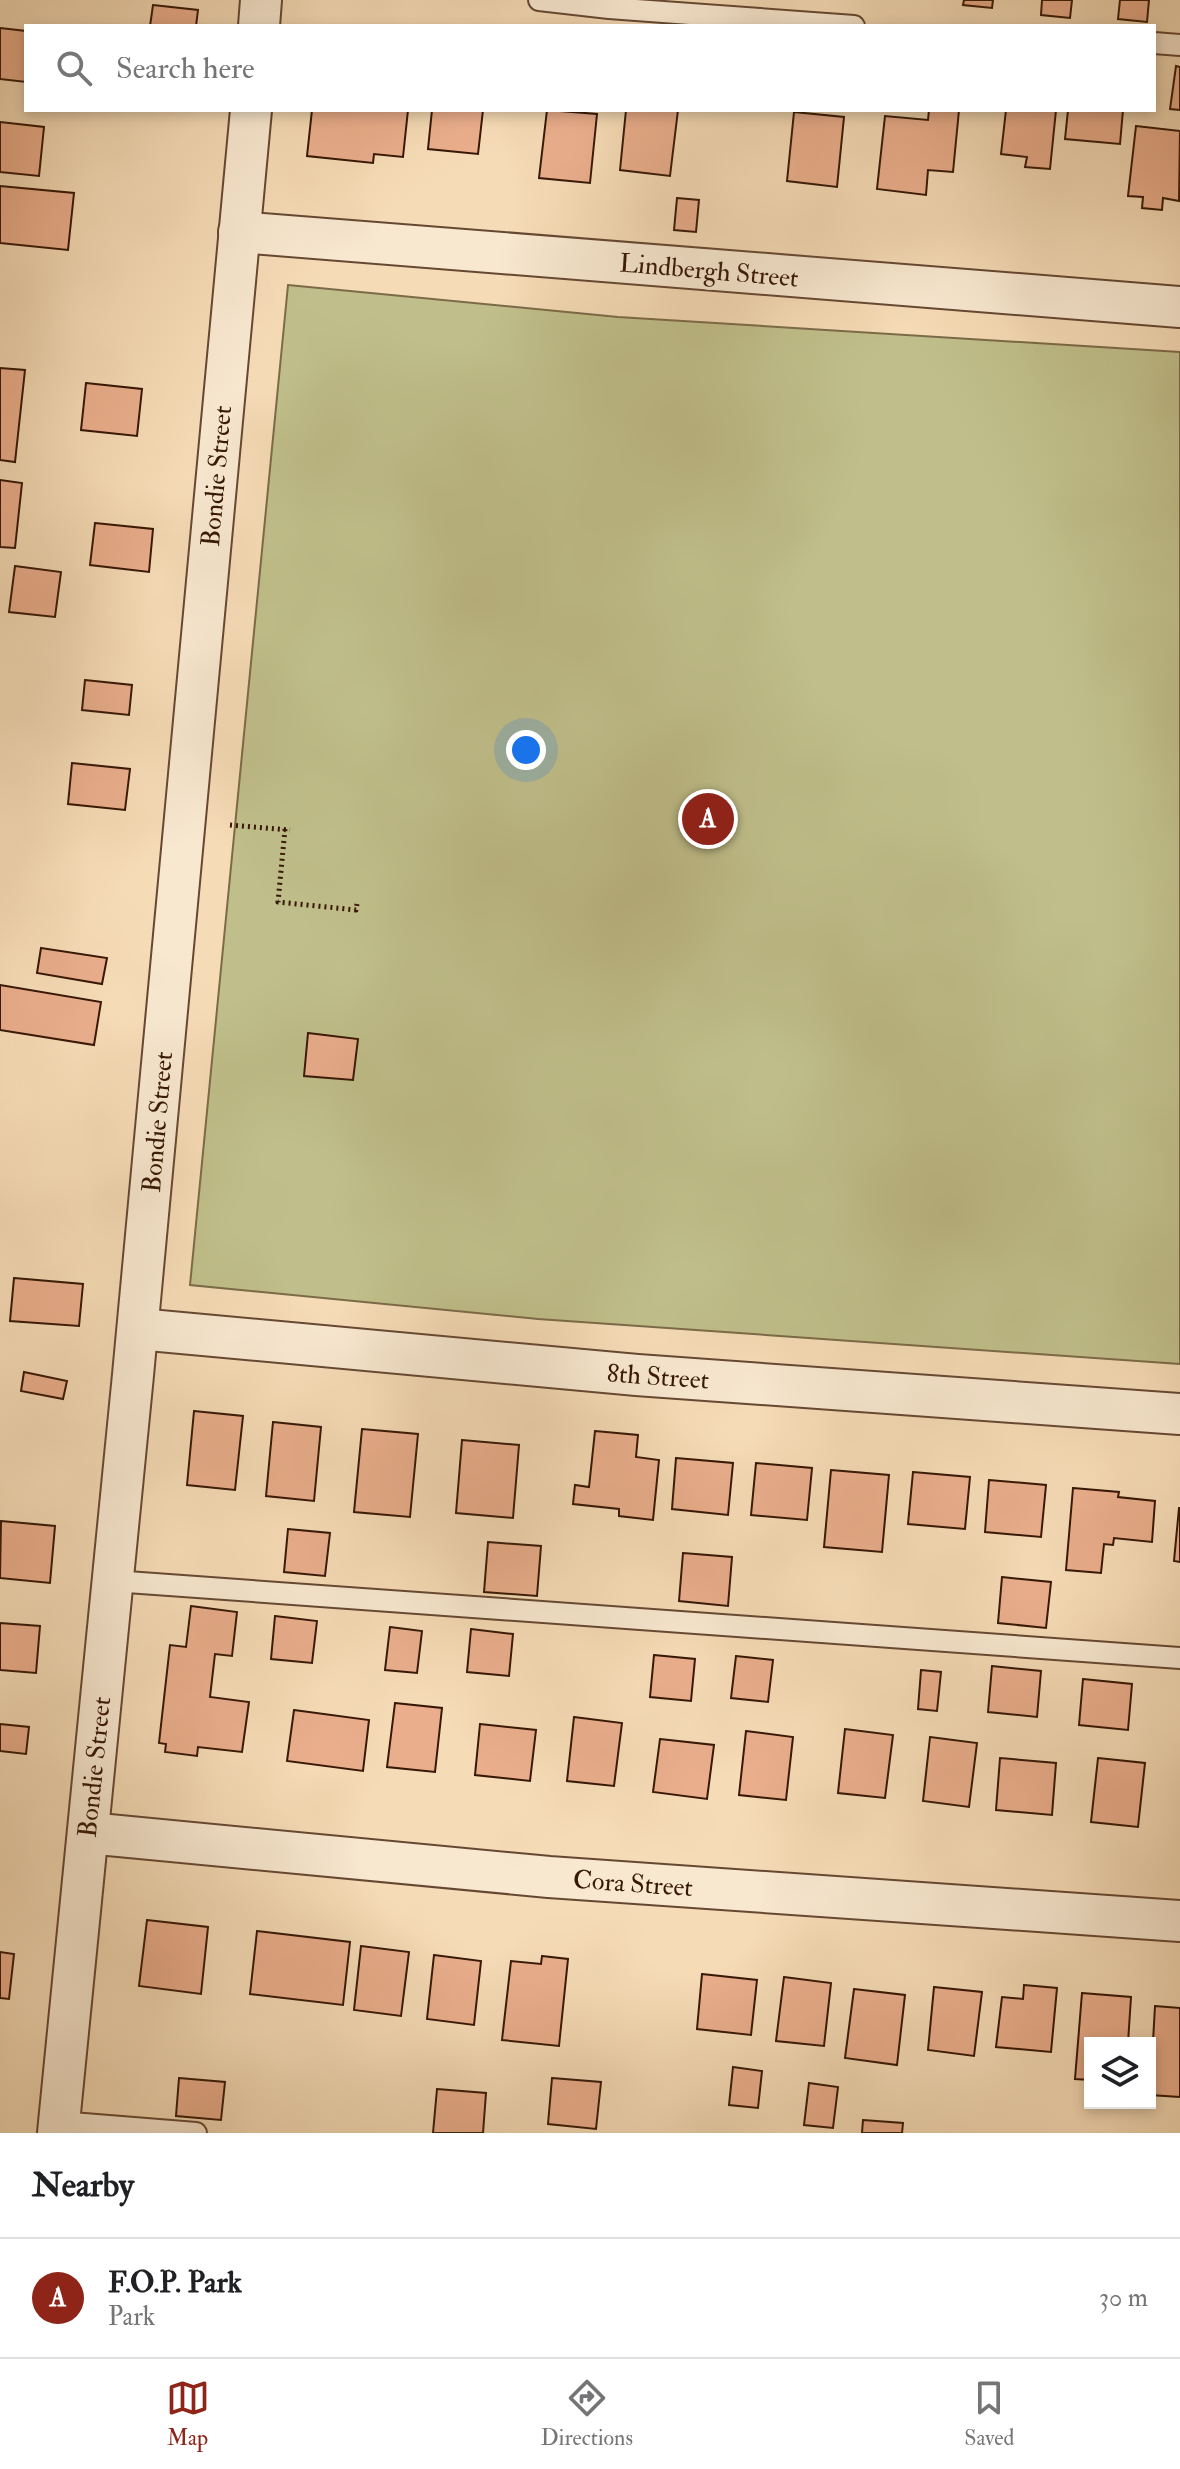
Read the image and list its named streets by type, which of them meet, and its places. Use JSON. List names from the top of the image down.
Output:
{
  "streets": {
    "street": [
      "Lindbergh Street",
      "Bondie Street",
      "8th Street",
      "Cora Street"
    ]
  },
  "crossings": [
    ["Lindbergh Street", "Bondie Street"],
    ["Bondie Street", "8th Street"],
    ["Bondie Street", "Cora Street"]
  ],
  "page": {
    "search": "Search here",
    "pins": "A",
    "heading": "Nearby",
    "list": [
      {
        "mark": "A",
        "name": "F.O.P. Park",
        "note": "Park",
        "value": "30 m"
      }
    ],
    "nav": ["Map", "Directions", "Saved"]
  }
}
